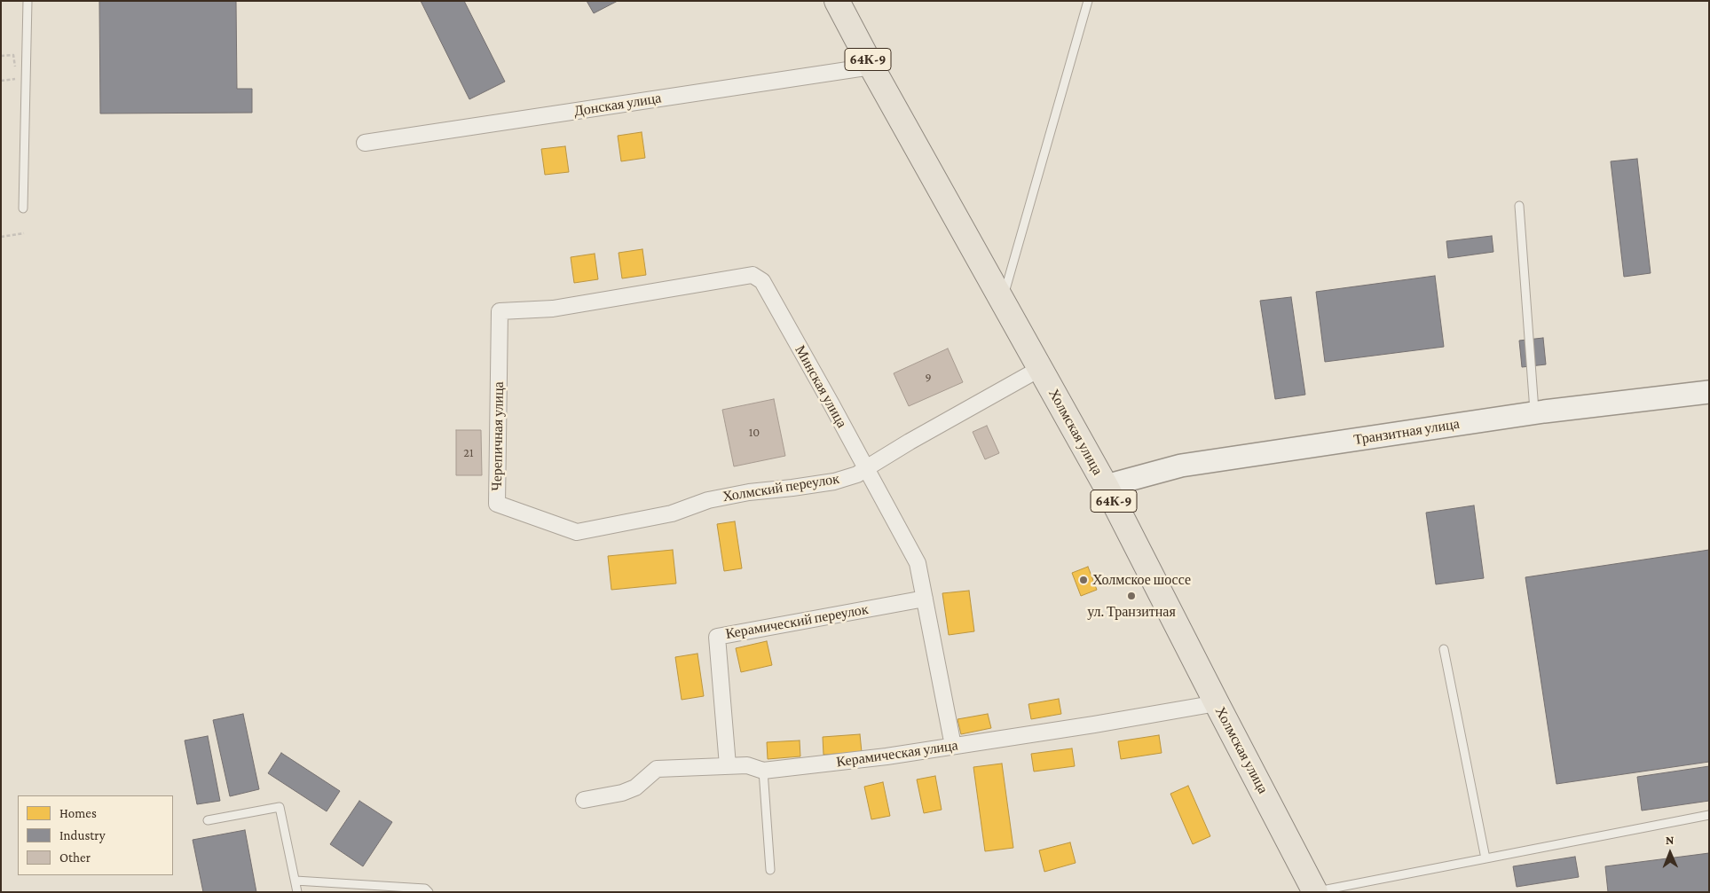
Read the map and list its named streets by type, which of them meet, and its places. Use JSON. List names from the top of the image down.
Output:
{
  "streets": {
    "main road": ["64К-9", "Холмская улица", "Транзитная улица"],
    "street": [
      "Донская улица",
      "Минская улица",
      "Черепичная улица",
      "Холмский переулок",
      "Керамический переулок",
      "Керамическая улица"
    ]
  },
  "crossings": [
    ["Донская улица", "Холмская улица"],
    ["Минская улица", "Черепичная улица"],
    ["Минская улица", "Холмский переулок"],
    ["Минская улица", "Керамический переулок"],
    ["Минская улица", "Керамическая улица"],
    ["Холмская улица", "Транзитная улица"],
    ["Холмская улица", "Холмский переулок"],
    ["Холмская улица", "Керамическая улица"],
    ["Черепичная улица", "Холмский переулок"],
    ["Керамический переулок", "Керамическая улица"]
  ],
  "places": ["Холмское шоссе", "ул. Транзитная"],
  "house_numbers": ["9", "10", "21"],
  "legend": ["Homes", "Industry", "Other"],
  "north": "top"
}
